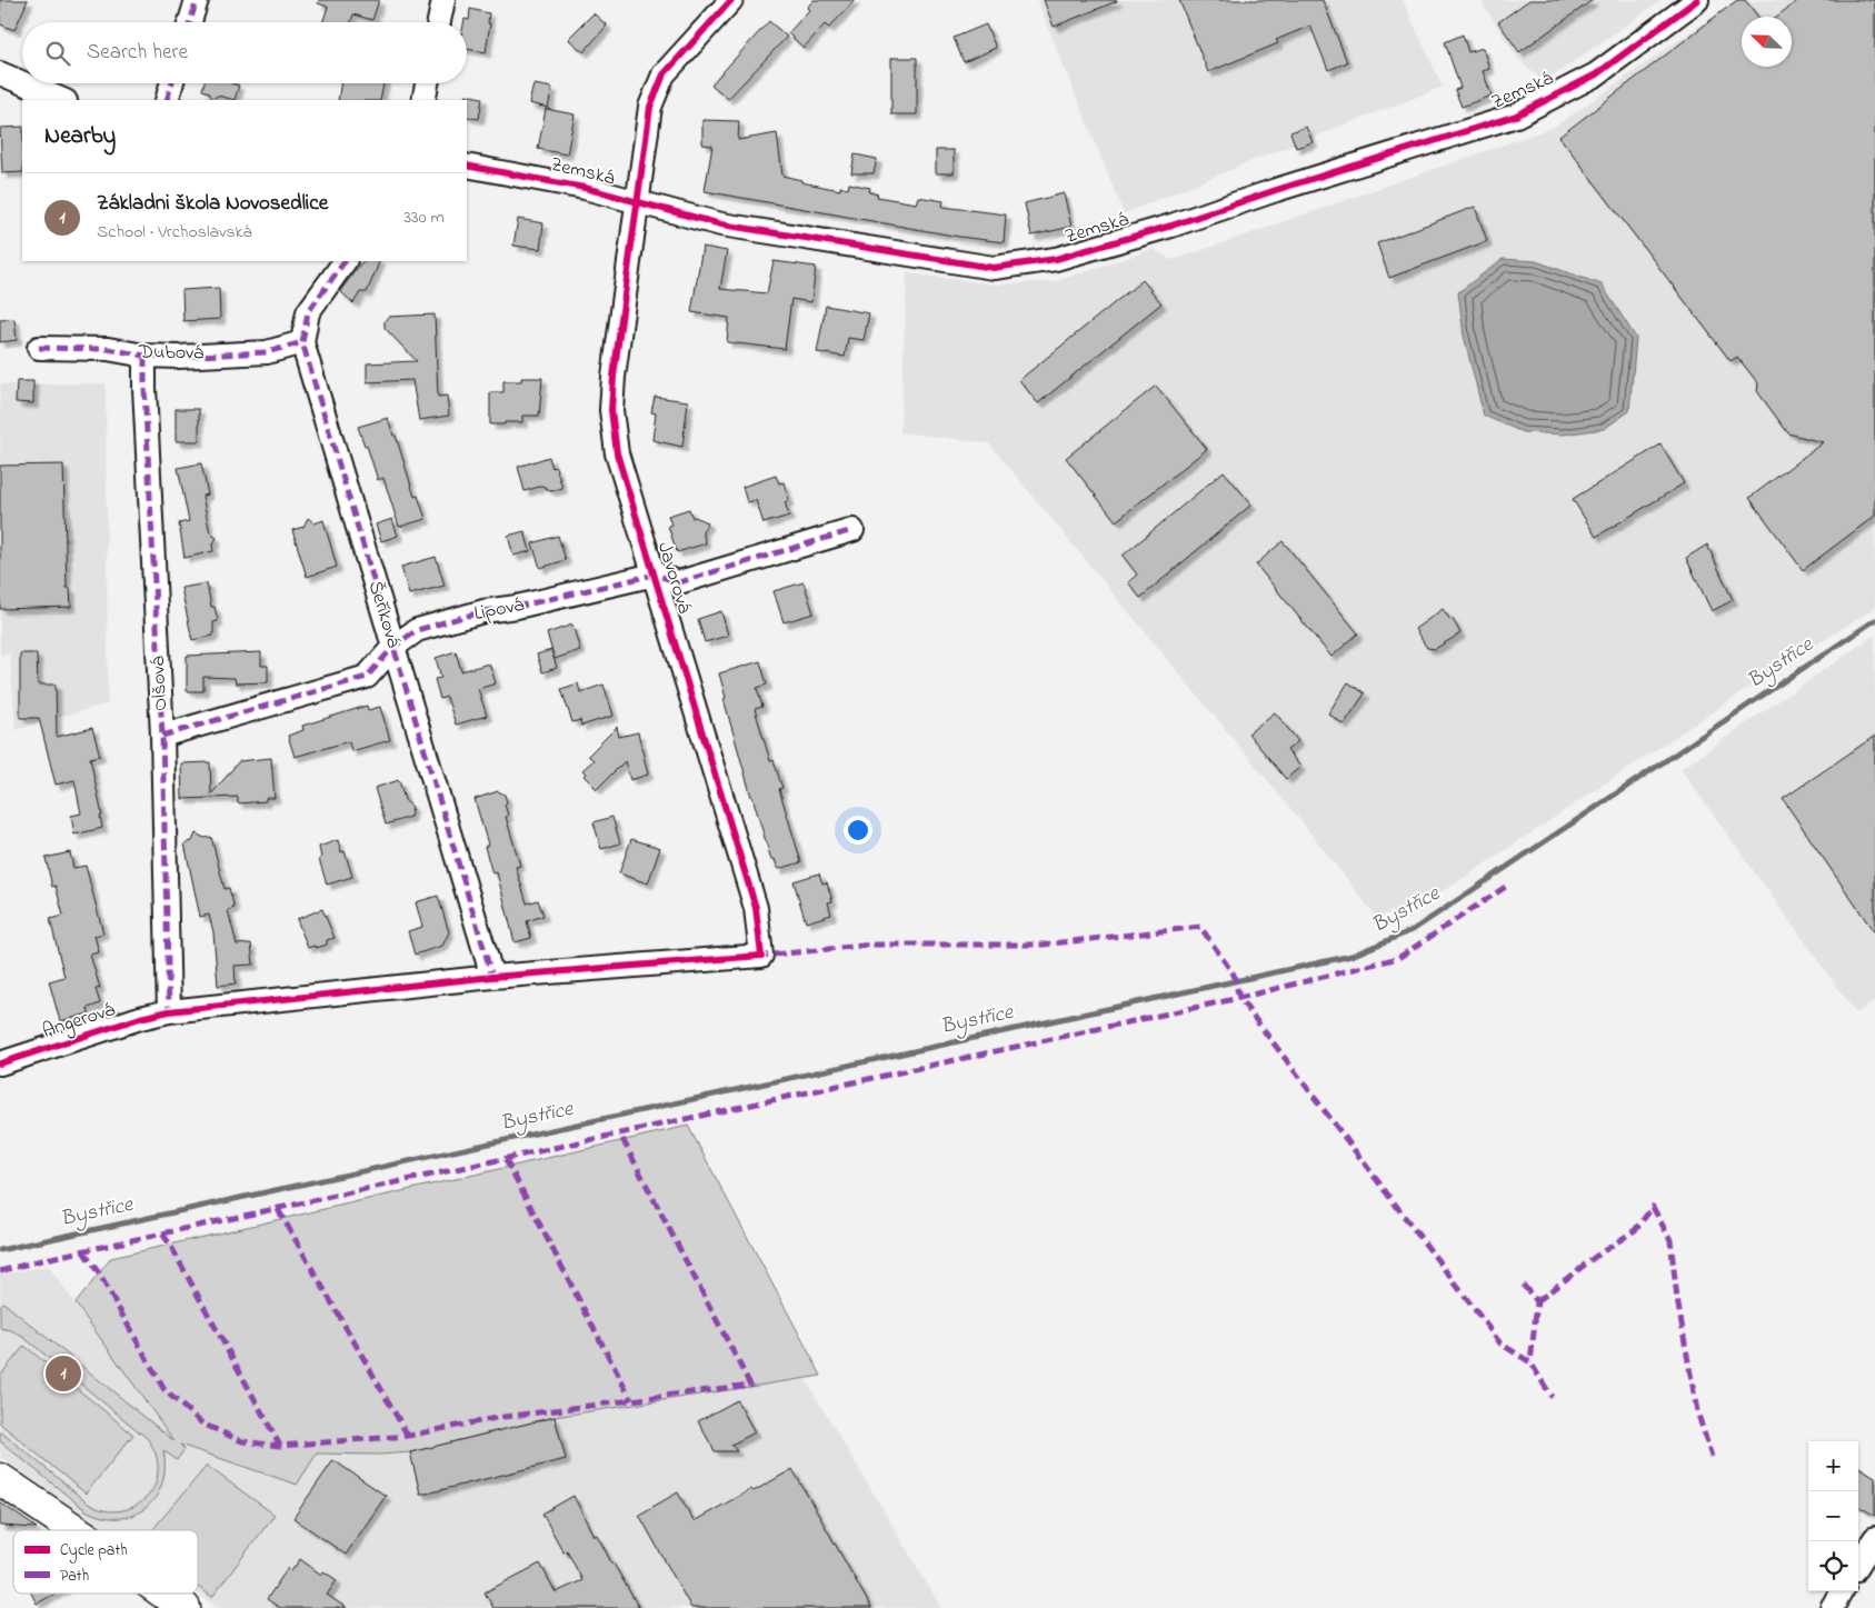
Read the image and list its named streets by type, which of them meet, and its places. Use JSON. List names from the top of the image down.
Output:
{
  "streets": {
    "street": [
      "Zemská",
      "Dubová",
      "Javorová",
      "Lipová",
      "Šeříková",
      "Olšová",
      "Angerová"
    ]
  },
  "crossings": [
    ["Zemská", "Javorová"],
    ["Dubová", "Šeříková"],
    ["Dubová", "Olšová"],
    ["Javorová", "Lipová"],
    ["Javorová", "Angerová"],
    ["Lipová", "Šeříková"],
    ["Lipová", "Olšová"],
    ["Šeříková", "Angerová"],
    ["Olšová", "Angerová"]
  ],
  "water": ["Bystřice"],
  "legend": ["Cycle path", "Path"],
  "north": "top left",
  "page": {
    "search": "Search here",
    "heading": "Nearby",
    "list": [
      {
        "mark": "1",
        "name": "Základni škola Novosedlice",
        "note": "School · Vrchoslavská",
        "value": "330 m"
      }
    ],
    "pins": "1",
    "map_buttons": ["+", "−"]
  }
}
